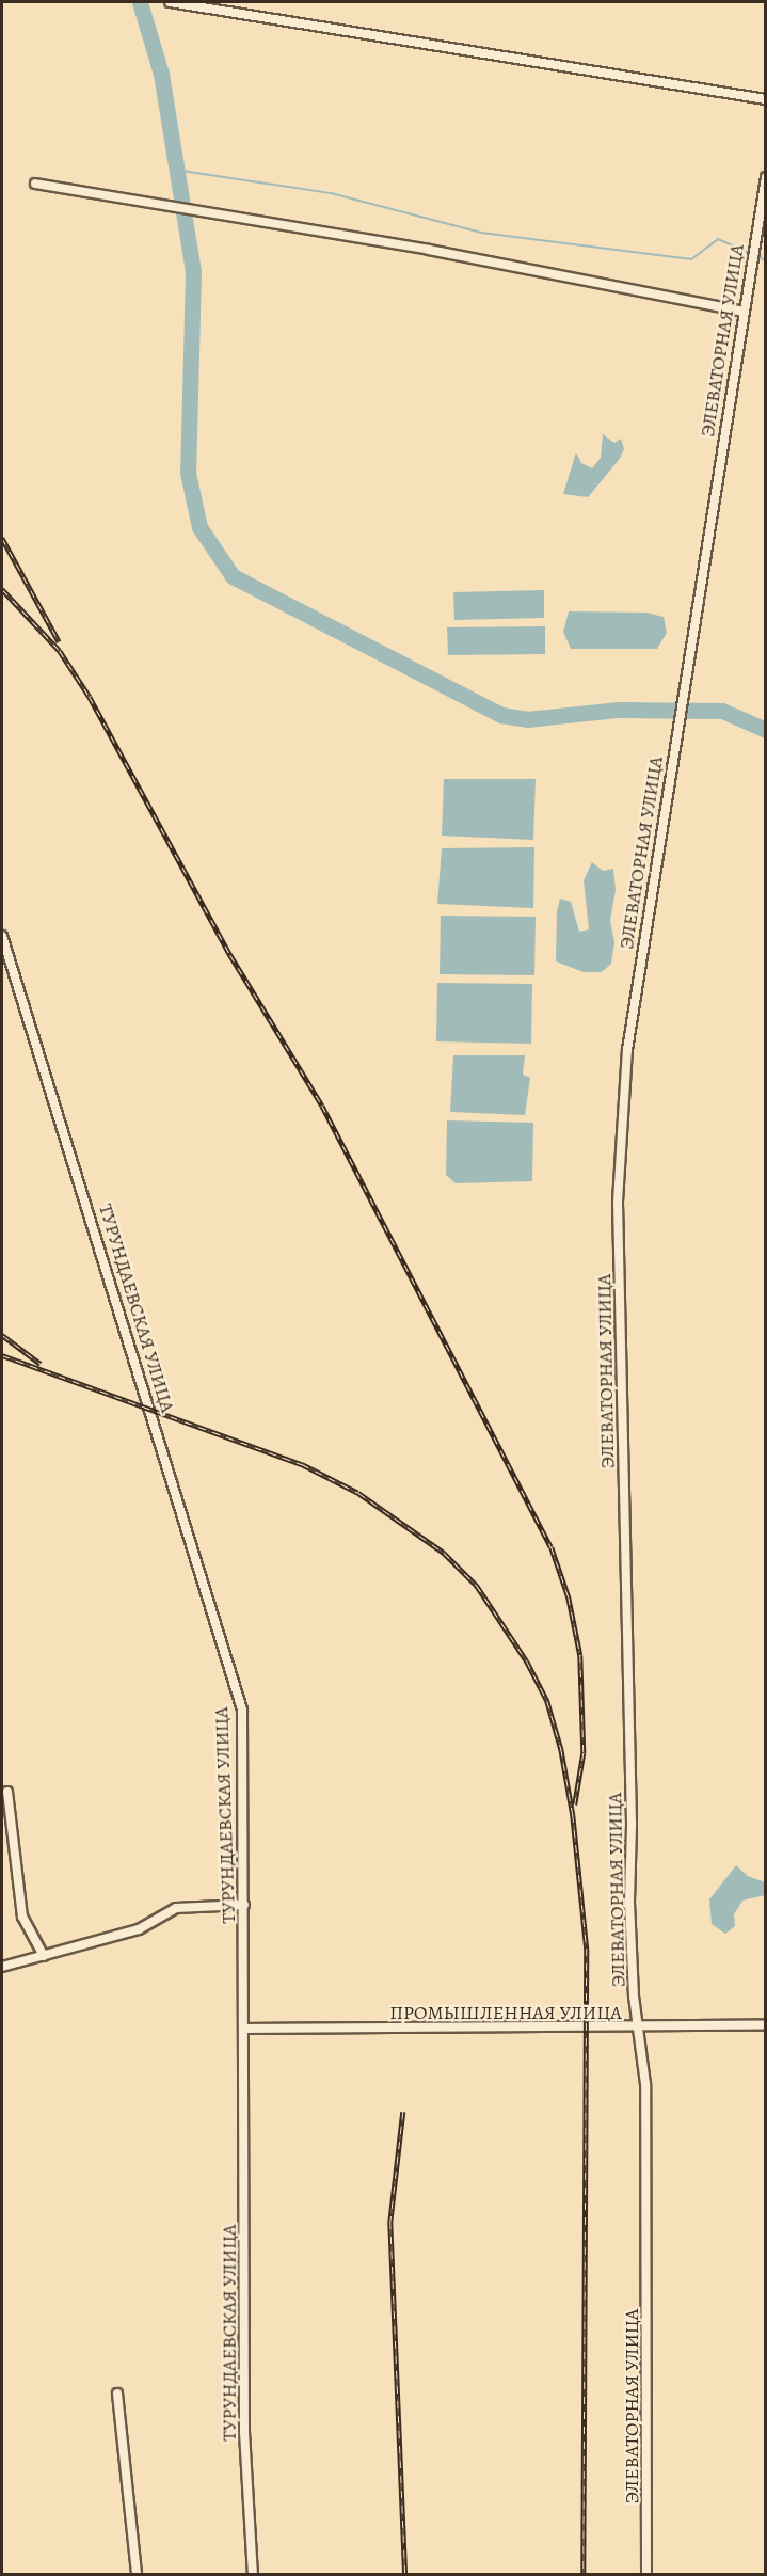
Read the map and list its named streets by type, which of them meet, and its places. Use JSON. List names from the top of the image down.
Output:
{
  "streets": {
    "street": ["ЭЛЕВАТОРНАЯ УЛИЦА", "ТУРУНДАЕВСКАЯ УЛИЦА", "ПРОМЫШЛЕННАЯ УЛИЦА"]
  },
  "crossings": [
    ["ЭЛЕВАТОРНАЯ УЛИЦА", "ПРОМЫШЛЕННАЯ УЛИЦА"],
    ["ТУРУНДАЕВСКАЯ УЛИЦА", "ПРОМЫШЛЕННАЯ УЛИЦА"]
  ]
}
